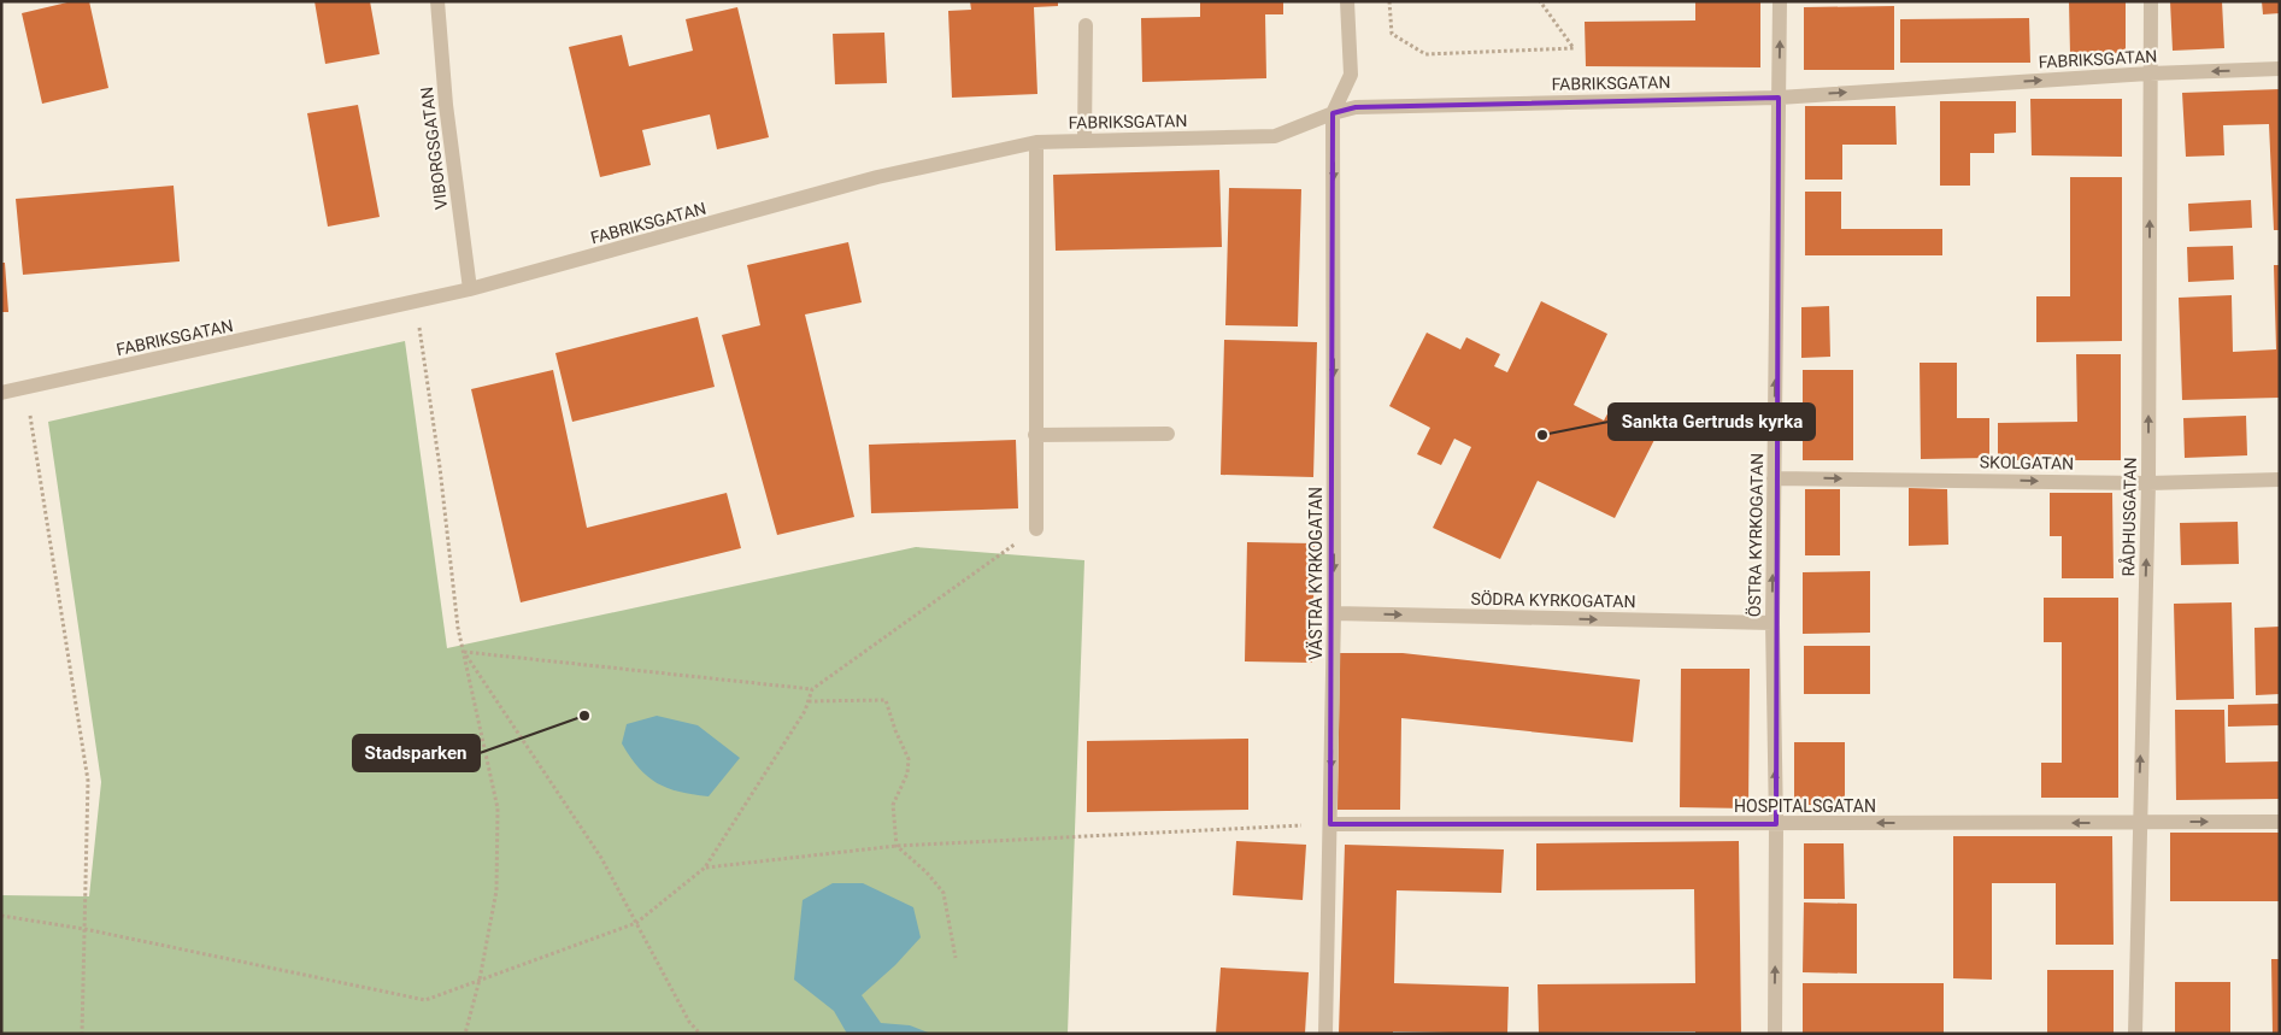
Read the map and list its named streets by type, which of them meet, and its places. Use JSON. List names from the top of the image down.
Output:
{
  "streets": {
    "street": [
      "FABRIKSGATAN",
      "VIBORGSGATAN",
      "SKOLGATAN",
      "RÅDHUSGATAN",
      "ÖSTRA KYRKOGATAN",
      "VÄSTRA KYRKOGATAN",
      "SÖDRA KYRKOGATAN",
      "HOSPITALSGATAN"
    ]
  },
  "crossings": [
    ["FABRIKSGATAN", "VIBORGSGATAN"],
    ["FABRIKSGATAN", "RÅDHUSGATAN"],
    ["FABRIKSGATAN", "ÖSTRA KYRKOGATAN"],
    ["FABRIKSGATAN", "VÄSTRA KYRKOGATAN"],
    ["SKOLGATAN", "RÅDHUSGATAN"],
    ["SKOLGATAN", "ÖSTRA KYRKOGATAN"],
    ["RÅDHUSGATAN", "HOSPITALSGATAN"],
    ["ÖSTRA KYRKOGATAN", "SÖDRA KYRKOGATAN"],
    ["ÖSTRA KYRKOGATAN", "HOSPITALSGATAN"],
    ["VÄSTRA KYRKOGATAN", "SÖDRA KYRKOGATAN"],
    ["VÄSTRA KYRKOGATAN", "HOSPITALSGATAN"]
  ],
  "one_way": [
    "SKOLGATAN",
    "RÅDHUSGATAN",
    "ÖSTRA KYRKOGATAN",
    "VÄSTRA KYRKOGATAN",
    "SÖDRA KYRKOGATAN"
  ],
  "places": ["Sankta Gertruds kyrka", "Stadsparken"]
}
